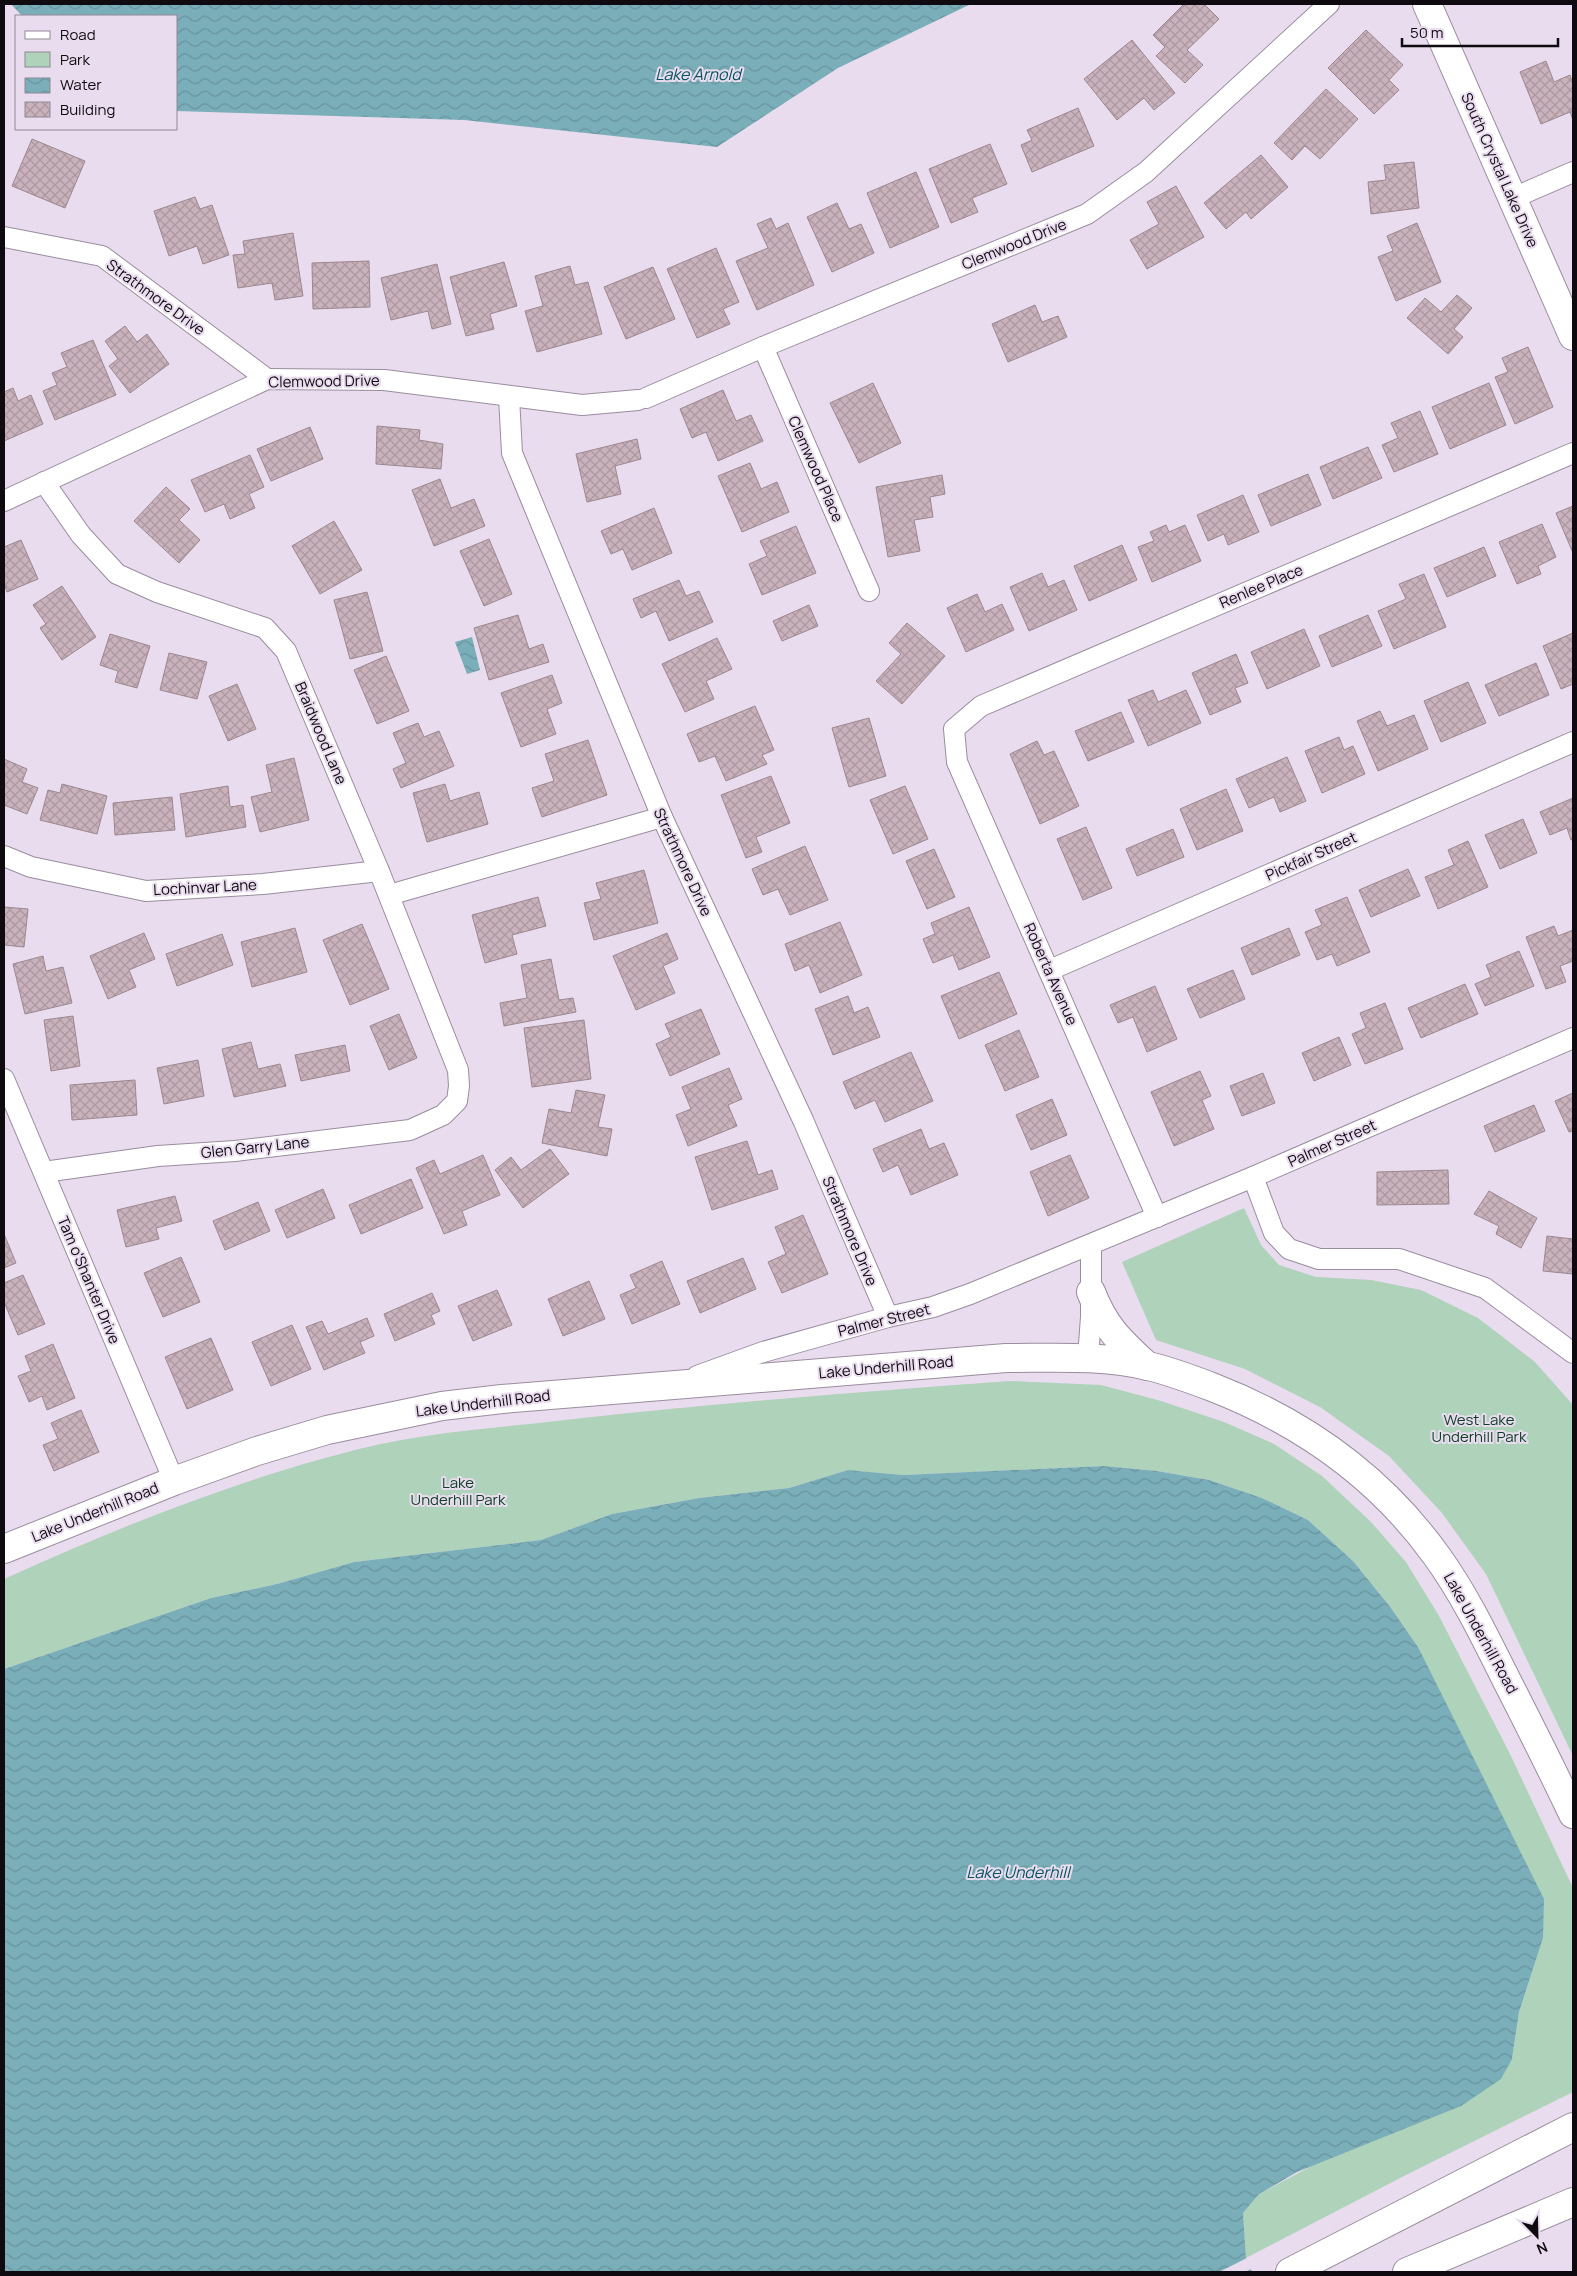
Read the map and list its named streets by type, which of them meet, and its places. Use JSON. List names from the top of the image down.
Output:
{
  "streets": {
    "main road": ["South Crystal Lake Drive", "Lake Underhill Road"],
    "street": [
      "Clemwood Drive",
      "Strathmore Drive",
      "Clemwood Place",
      "Renlee Place",
      "Braidwood Lane",
      "Pickfair Street",
      "Lochinvar Lane",
      "Roberta Avenue",
      "Palmer Street",
      "Glen Garry Lane",
      "Tam o'Shanter Drive"
    ]
  },
  "crossings": [
    ["Clemwood Drive", "Strathmore Drive"],
    ["Clemwood Drive", "Clemwood Place"],
    ["Clemwood Drive", "Braidwood Lane"],
    ["Strathmore Drive", "Palmer Street"],
    ["Renlee Place", "Roberta Avenue"],
    ["Braidwood Lane", "Lochinvar Lane"],
    ["Braidwood Lane", "Glen Garry Lane"],
    ["Pickfair Street", "Roberta Avenue"],
    ["Roberta Avenue", "Palmer Street"],
    ["Palmer Street", "Lake Underhill Road"],
    ["Glen Garry Lane", "Tam o'Shanter Drive"],
    ["Tam o'Shanter Drive", "Lake Underhill Road"]
  ],
  "water": ["Lake Arnold", "Lake Underhill"],
  "parks": ["West Lake Underhill Park", "Lake Underhill Park"],
  "legend": [
    "Road",
    "Park",
    "Water",
    "Building"
  ],
  "scale_bar": "50 m",
  "north": "bottom right"
}
